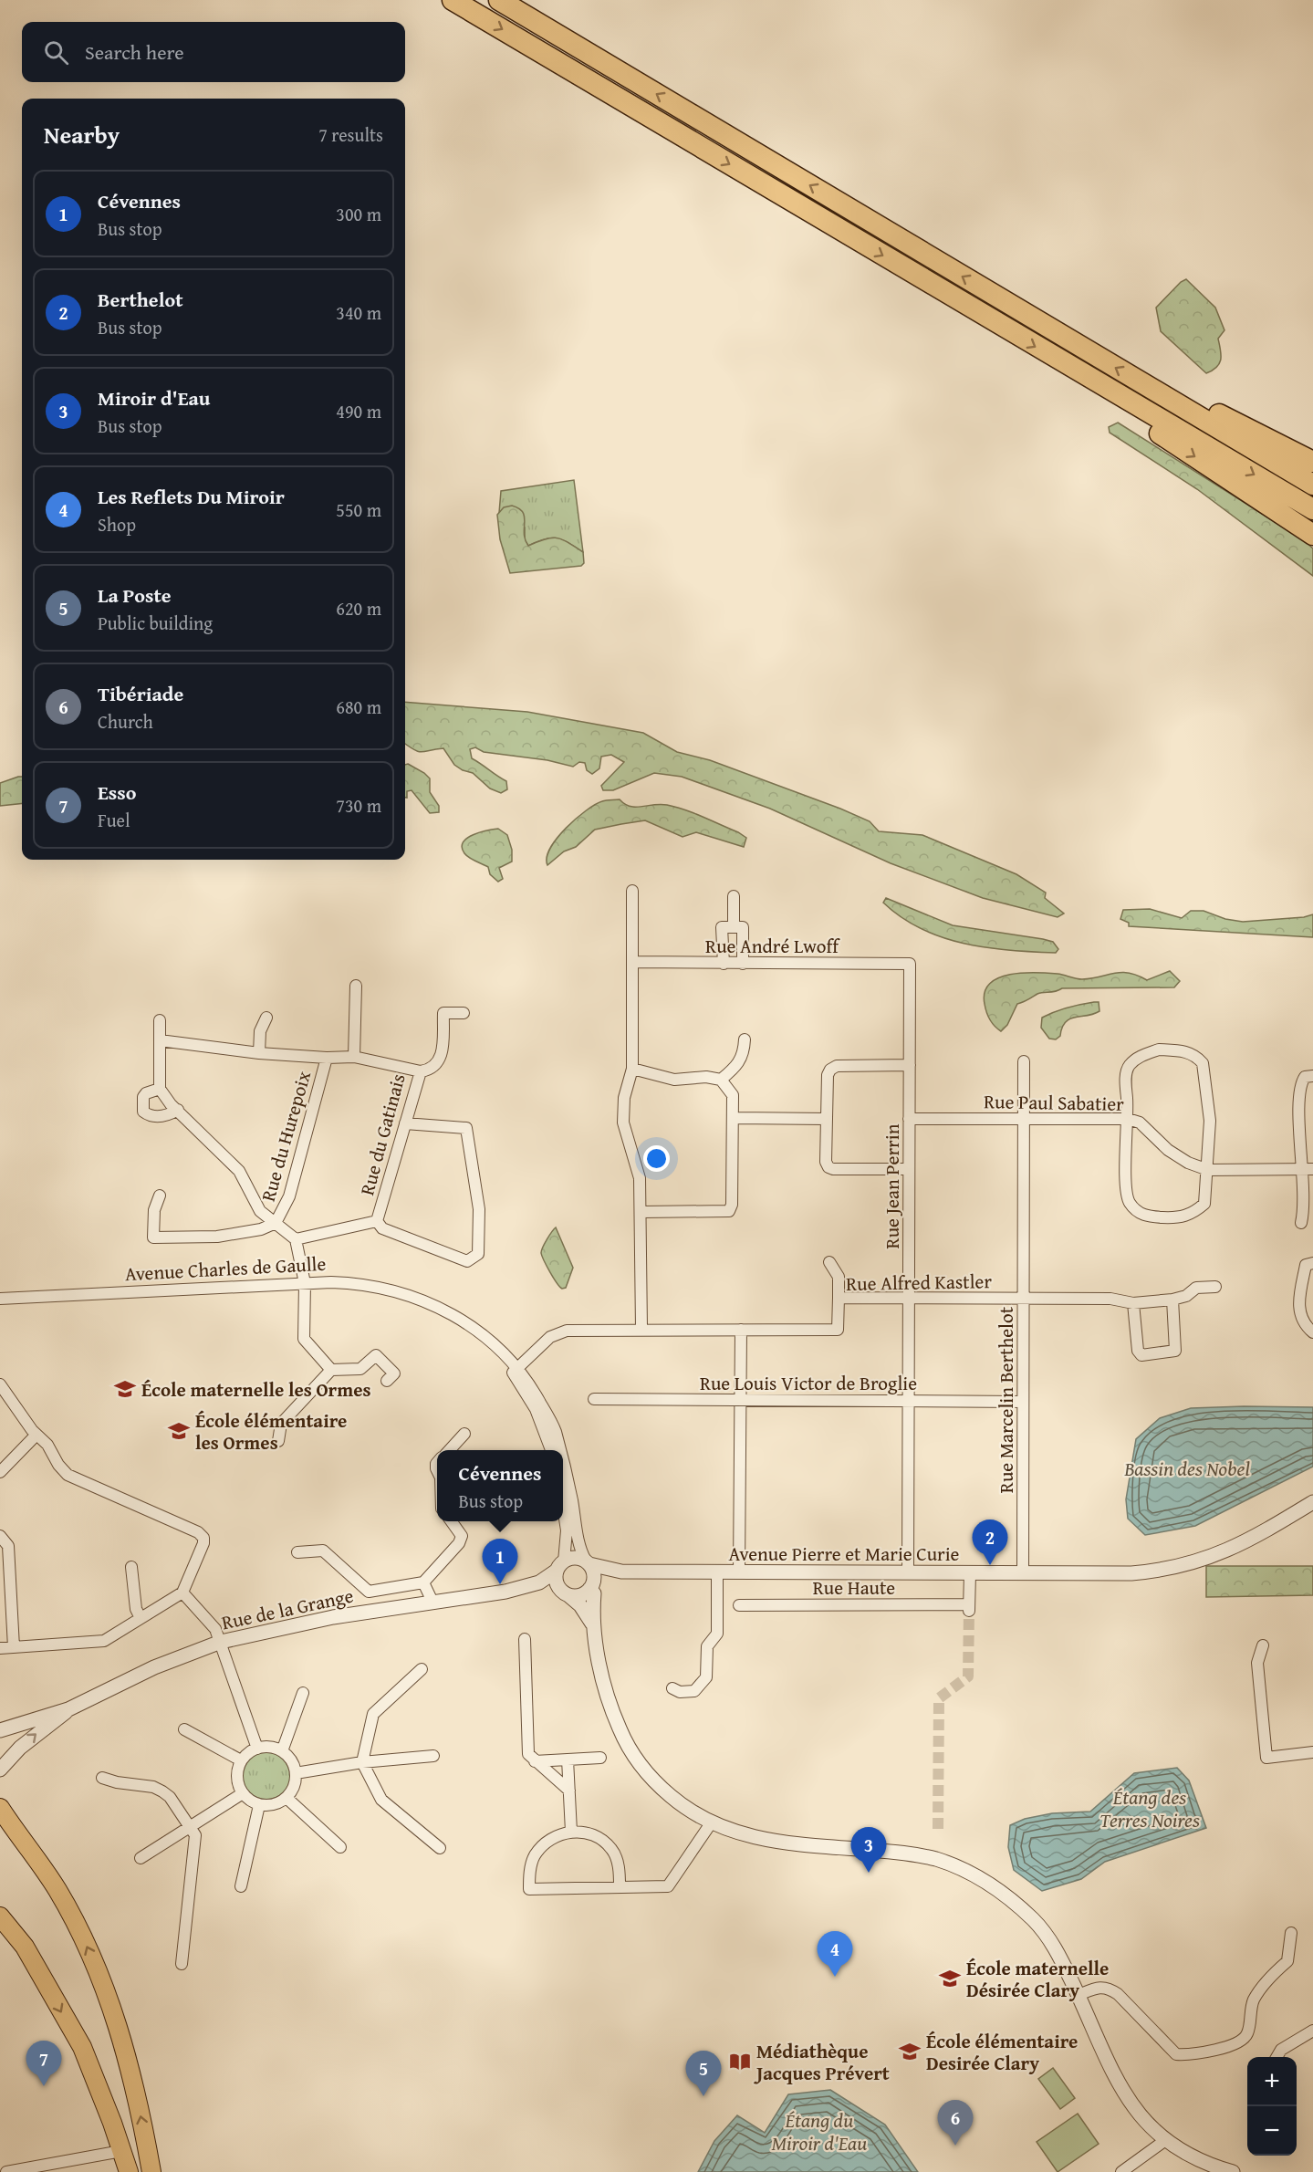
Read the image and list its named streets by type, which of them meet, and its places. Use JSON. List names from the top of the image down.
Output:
{
  "streets": {
    "street": [
      "Rue André Lwoff",
      "Rue Paul Sabatier",
      "Rue du Gatinais",
      "Rue du Hurepoix",
      "Rue Jean Perrin",
      "Avenue Charles de Gaulle",
      "Rue Alfred Kastler",
      "Rue Louis Victor de Broglie",
      "Rue Marcelin Berthelot",
      "Avenue Pierre et Marie Curie",
      "Rue Haute",
      "Rue de la Grange"
    ]
  },
  "crossings": [
    ["Rue André Lwoff", "Rue Jean Perrin"],
    ["Rue Paul Sabatier", "Rue Jean Perrin"],
    ["Rue Paul Sabatier", "Rue Marcelin Berthelot"],
    ["Rue du Gatinais", "Rue du Hurepoix"],
    ["Rue Jean Perrin", "Rue Alfred Kastler"],
    ["Rue Jean Perrin", "Rue Louis Victor de Broglie"],
    ["Rue Jean Perrin", "Avenue Pierre et Marie Curie"],
    ["Avenue Charles de Gaulle", "Rue Alfred Kastler"],
    ["Avenue Charles de Gaulle", "Avenue Pierre et Marie Curie"],
    ["Avenue Charles de Gaulle", "Rue de la Grange"],
    ["Rue Alfred Kastler", "Rue Marcelin Berthelot"],
    ["Rue Louis Victor de Broglie", "Rue Marcelin Berthelot"],
    ["Rue Marcelin Berthelot", "Avenue Pierre et Marie Curie"],
    ["Avenue Pierre et Marie Curie", "Rue Haute"],
    ["Avenue Pierre et Marie Curie", "Rue de la Grange"]
  ],
  "water": ["Bassin des Nobel", "Étang des Terres Noires", "Étang du Miroir d'Eau"],
  "places": {
    "school or university": [
      "École maternelle les Ormes",
      "École élémentaire les Ormes",
      "École maternelle Désirée Clary",
      "École élémentaire Desirée Clary"
    ],
    "library": ["Médiathèque Jacques Prévert"]
  },
  "page": {
    "search": "Search here",
    "heading": ["Nearby", "7 results"],
    "list": [
      {
        "mark": "1",
        "name": "Cévennes",
        "note": "Bus stop",
        "value": "300 m"
      },
      {
        "mark": "2",
        "name": "Berthelot",
        "note": "Bus stop",
        "value": "340 m"
      },
      {
        "mark": "3",
        "name": "Miroir d'Eau",
        "note": "Bus stop",
        "value": "490 m"
      },
      {
        "mark": "4",
        "name": "Les Reflets Du Miroir",
        "note": "Shop",
        "value": "550 m"
      },
      {
        "mark": "5",
        "name": "La Poste",
        "note": "Public building",
        "value": "620 m"
      },
      {
        "mark": "6",
        "name": "Tibériade",
        "note": "Church",
        "value": "680 m"
      },
      {
        "mark": "7",
        "name": "Esso",
        "note": "Fuel",
        "value": "730 m"
      }
    ],
    "popup": ["Cévennes", "Bus stop"],
    "pins": [
      "2",
      "1",
      "3",
      "4",
      "7",
      "5",
      "6"
    ],
    "map_buttons": ["+", "−"]
  }
}
